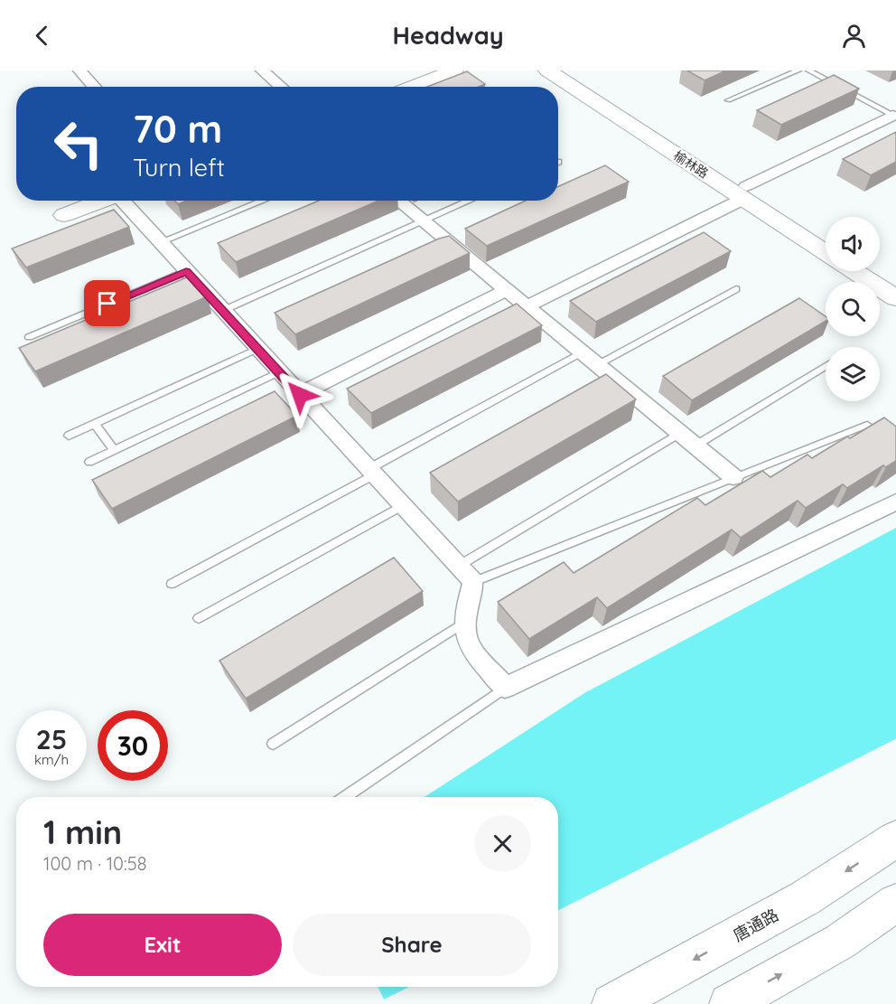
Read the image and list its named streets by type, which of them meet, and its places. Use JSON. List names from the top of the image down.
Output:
{
  "streets": {
    "highway": ["唐通路"],
    "main road": ["榆林路"]
  },
  "page": {
    "header": "Headway",
    "turn": ["70 m", "Turn left"],
    "speed": "25 km/h",
    "limit": "30",
    "heading": ["1 min", "100 m · 10:58"],
    "buttons": ["Exit", "Share"]
  }
}
